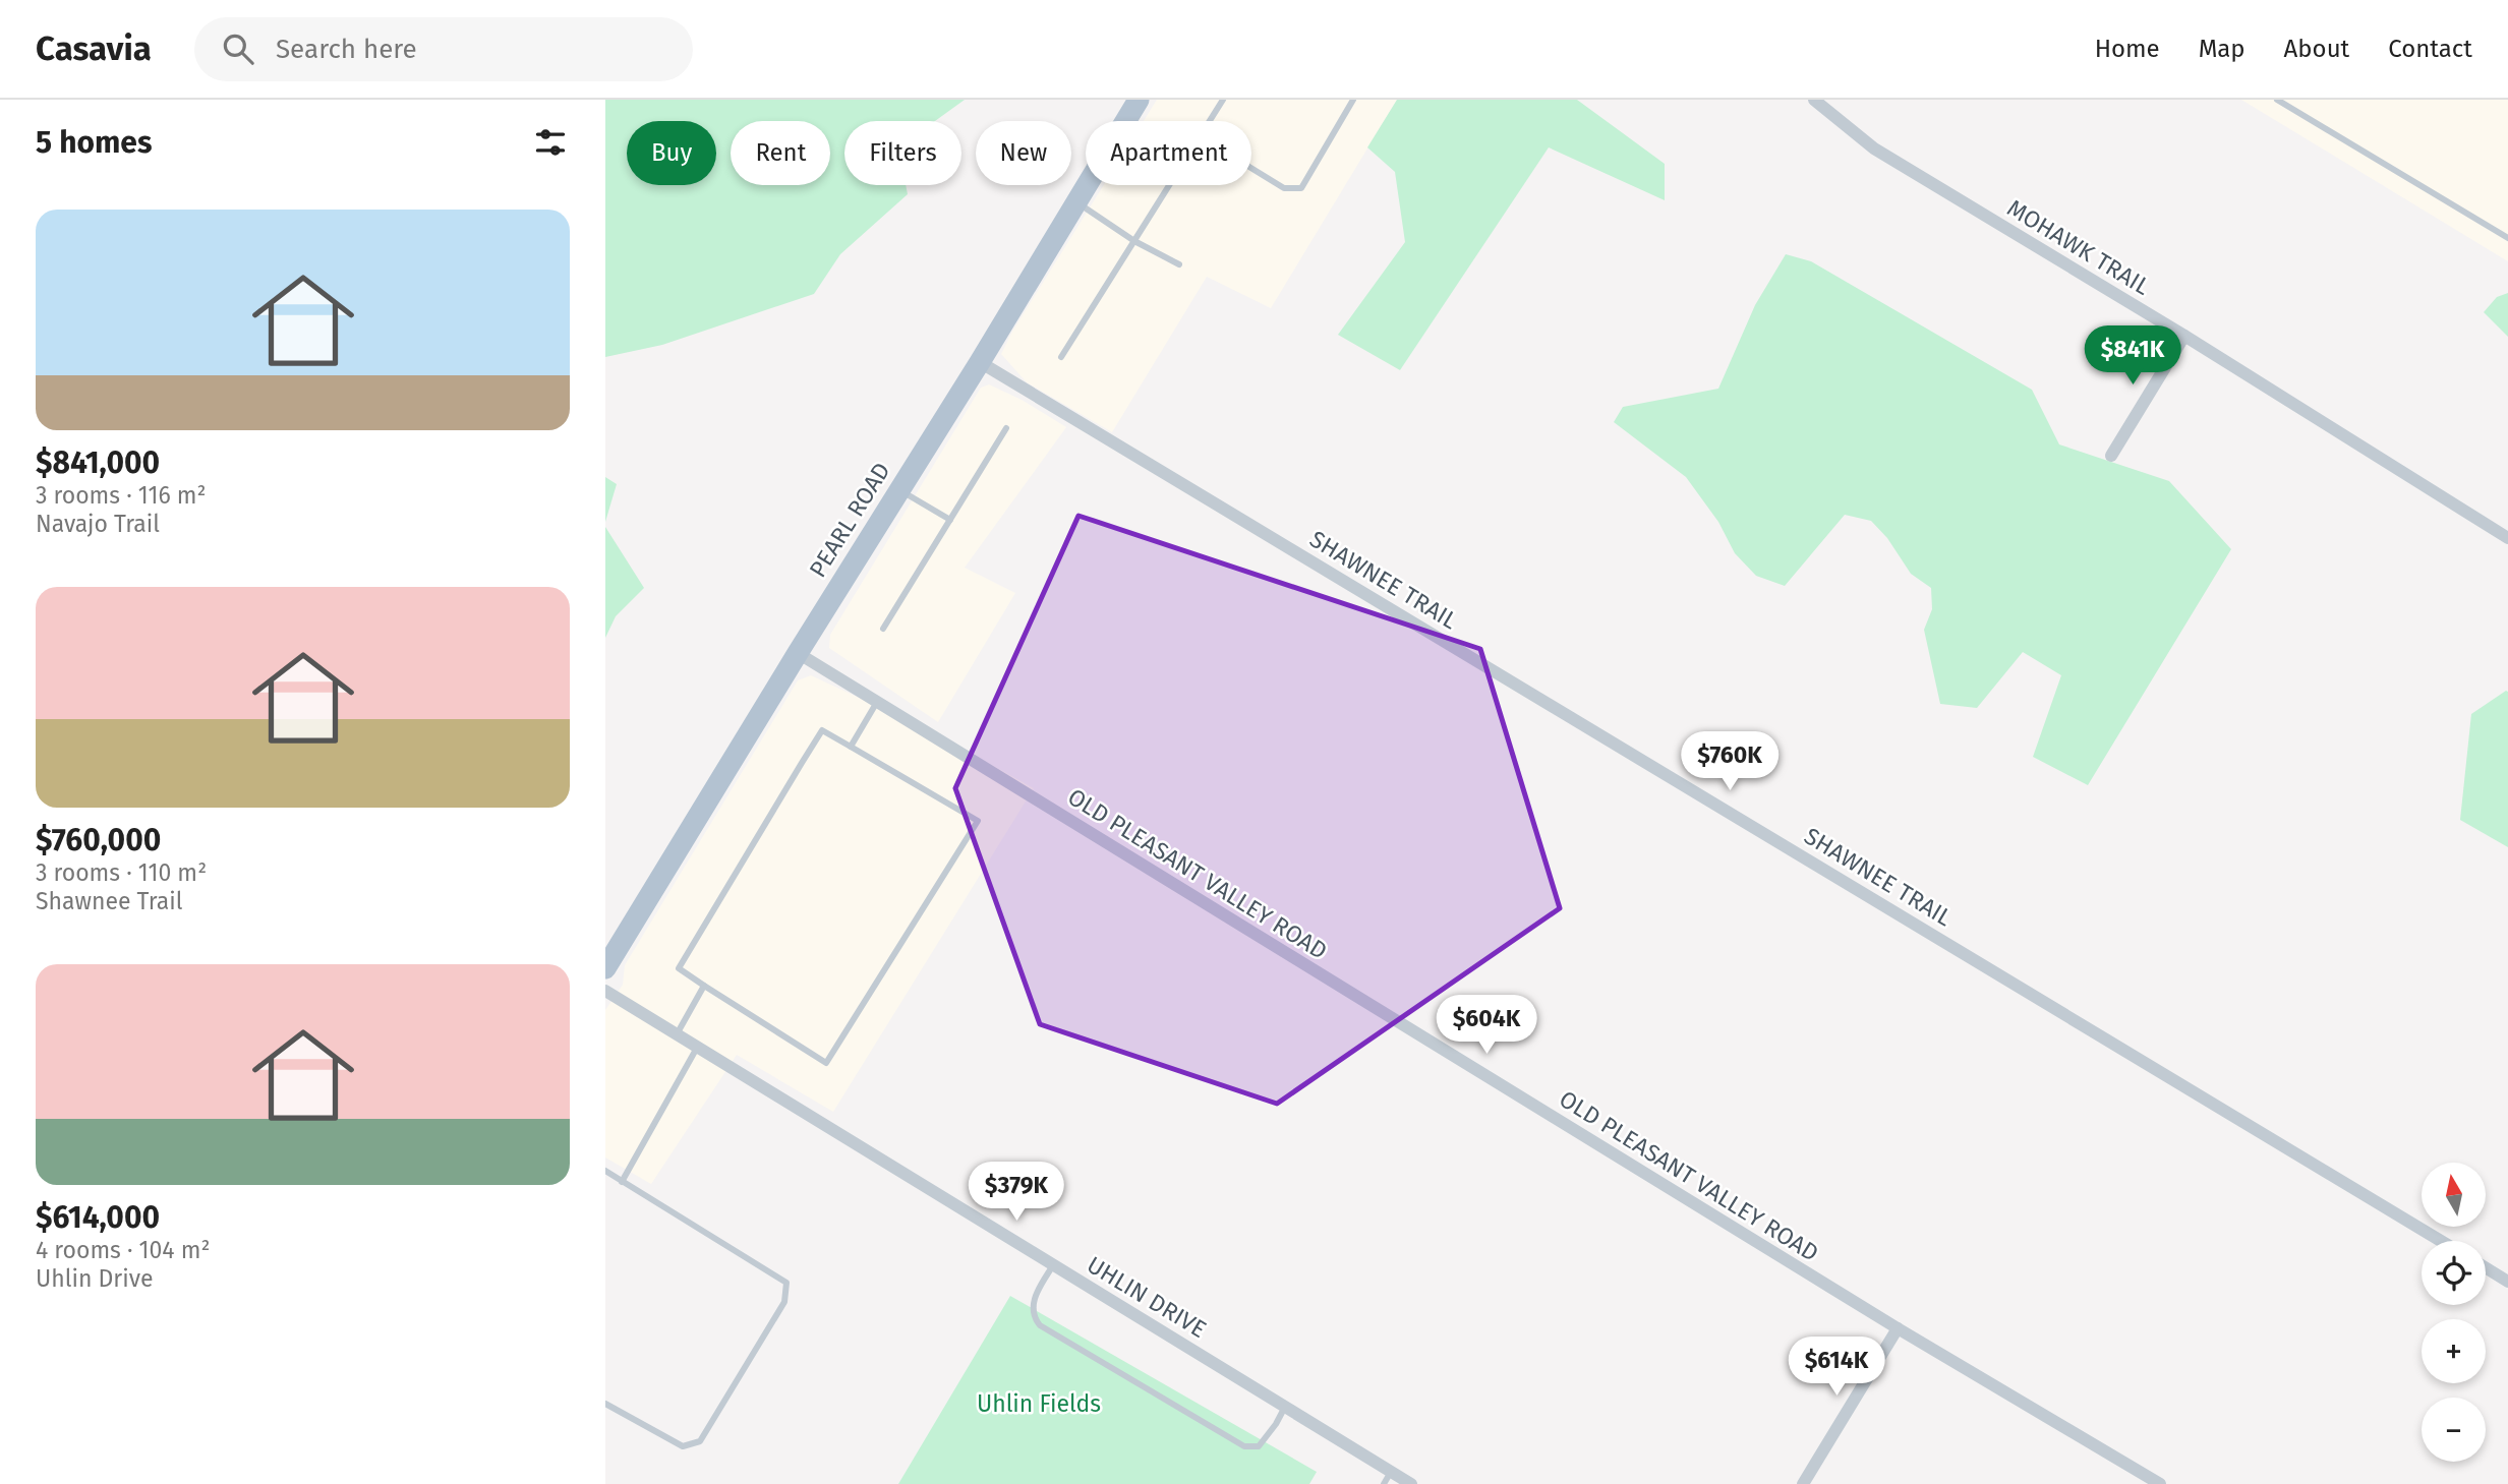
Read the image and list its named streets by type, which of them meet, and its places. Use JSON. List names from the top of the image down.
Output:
{
  "streets": {
    "main road": ["PEARL ROAD"],
    "street": [
      "MOHAWK TRAIL",
      "SHAWNEE TRAIL",
      "OLD PLEASANT VALLEY ROAD",
      "UHLIN DRIVE"
    ]
  },
  "crossings": [
    ["PEARL ROAD", "SHAWNEE TRAIL"],
    ["PEARL ROAD", "OLD PLEASANT VALLEY ROAD"]
  ],
  "parks": ["Uhlin Fields"],
  "north": "top",
  "page": {
    "header": "Casavia",
    "search": "Search here",
    "nav": [
      "Home",
      "Map",
      "About",
      "Contact"
    ],
    "heading": "5 homes",
    "chip": [
      "Buy",
      "Rent",
      "Filters",
      "New",
      "Apartment"
    ],
    "list": [
      {
        "name": "$841,000",
        "note": "3 rooms · 116 m² · Navajo Trail"
      },
      {
        "name": "$760,000",
        "note": "3 rooms · 110 m² · Shawnee Trail"
      },
      {
        "name": "$614,000",
        "note": "4 rooms · 104 m² · Uhlin Drive"
      }
    ],
    "price": [
      "$841K",
      "$760K",
      "$604K",
      "$379K",
      "$614K"
    ],
    "map_buttons": ["+", "−"]
  }
}
